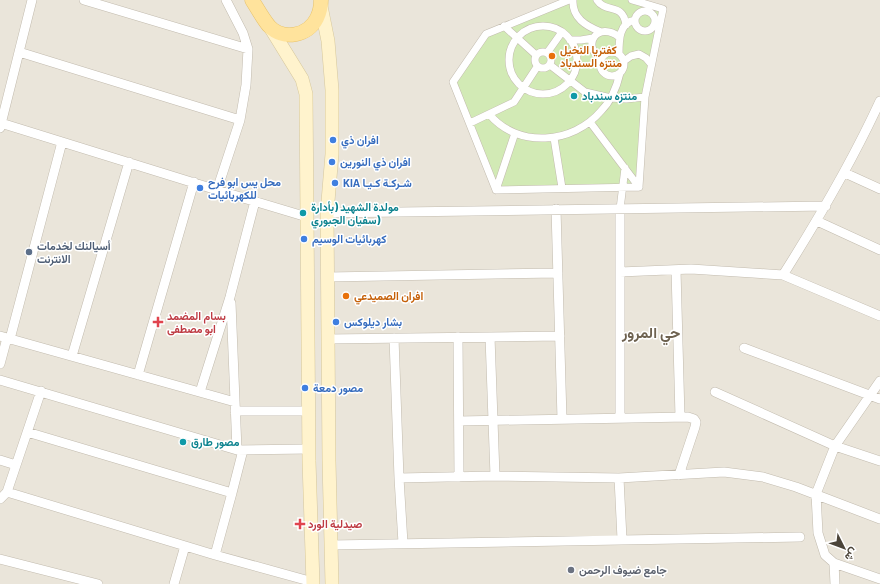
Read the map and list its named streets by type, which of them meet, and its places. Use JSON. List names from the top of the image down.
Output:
{
  "districts": ["حي المرور"],
  "places": {
    "other": [
      "كفتريا النخيل منتزه السندباد",
      "منتزه سندباد",
      "افران ذي",
      "افران ذي النورين",
      "KIA شـركـة كـيـا",
      "محل يس ابو فرح للكهربائيات",
      "مولدة الشهيد (بأدارة سفيان الجبوري)",
      "كهربائيات الوسيم",
      "أسيالنك لخدمات الانترنت",
      "افران الصميدعي",
      "بشار ديلوكس",
      "مصور دمعة",
      "مصور طارق",
      "جامع ضيوف الرحمن"
    ],
    "health": ["بسام المضمد ابو مصطفى", "صيدلية الورد"]
  },
  "north": "bottom right"
}
